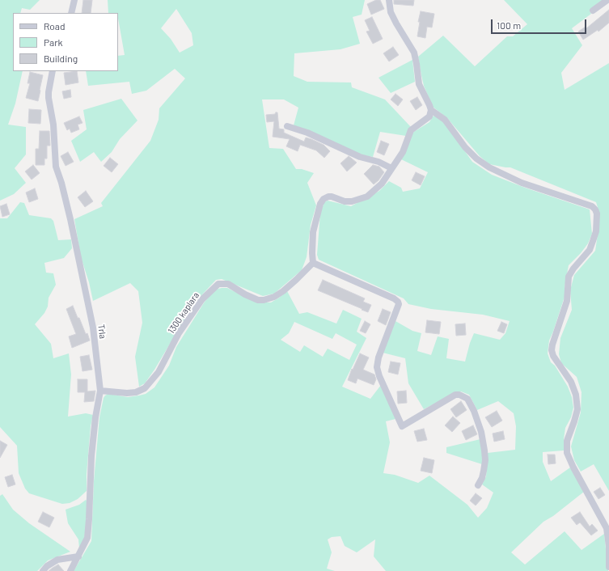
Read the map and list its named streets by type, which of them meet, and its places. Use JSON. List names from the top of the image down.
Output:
{
  "streets": {
    "street": ["1300 kaplara", "Trla"]
  },
  "crossings": [
    ["1300 kaplara", "Trla"]
  ],
  "legend": ["Road", "Park", "Building"],
  "scale_bar": "100 m"
}
